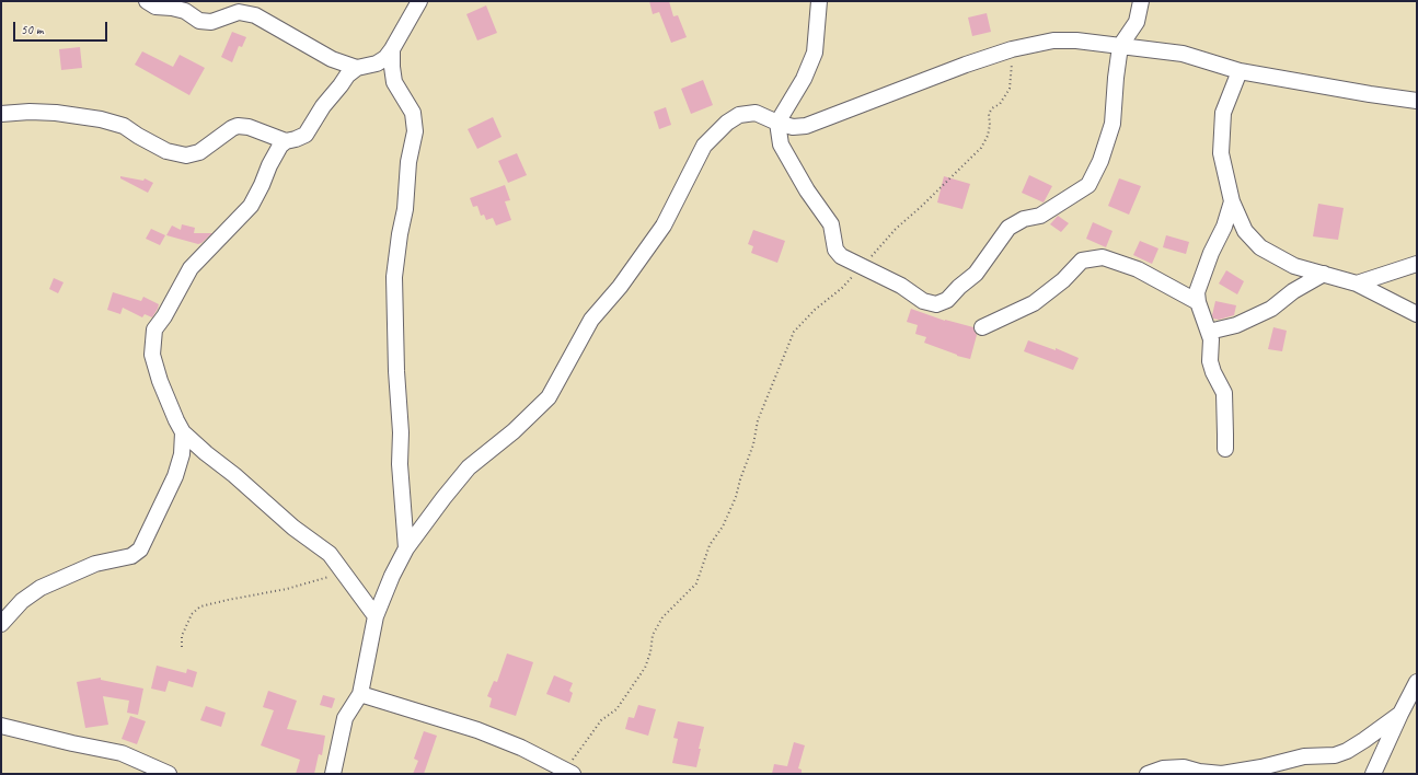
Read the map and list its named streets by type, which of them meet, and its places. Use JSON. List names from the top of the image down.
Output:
{
  "scale_bar": "50 m"
}
